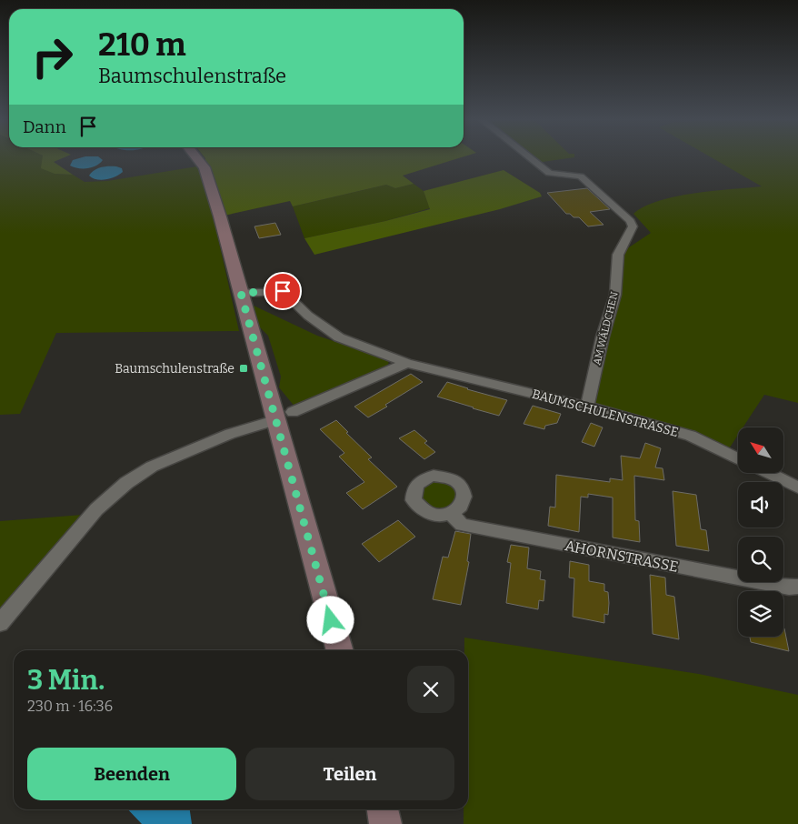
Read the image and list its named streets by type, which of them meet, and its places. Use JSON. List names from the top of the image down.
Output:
{
  "streets": {
    "street": ["AM WÄLDCHEN", "BAUMSCHULENSTRASSE", "AHORNSTRASSE"]
  },
  "crossings": [
    ["AM WÄLDCHEN", "BAUMSCHULENSTRASSE"]
  ],
  "places": {
    "transit": ["Baumschulenstraße"]
  },
  "north": "top left",
  "page": {
    "turn": ["210 m", "Baumschulenstraße"],
    "then": "Dann",
    "heading": ["3 Min.", "230 m · 16:36"],
    "buttons": ["Beenden", "Teilen"]
  }
}
